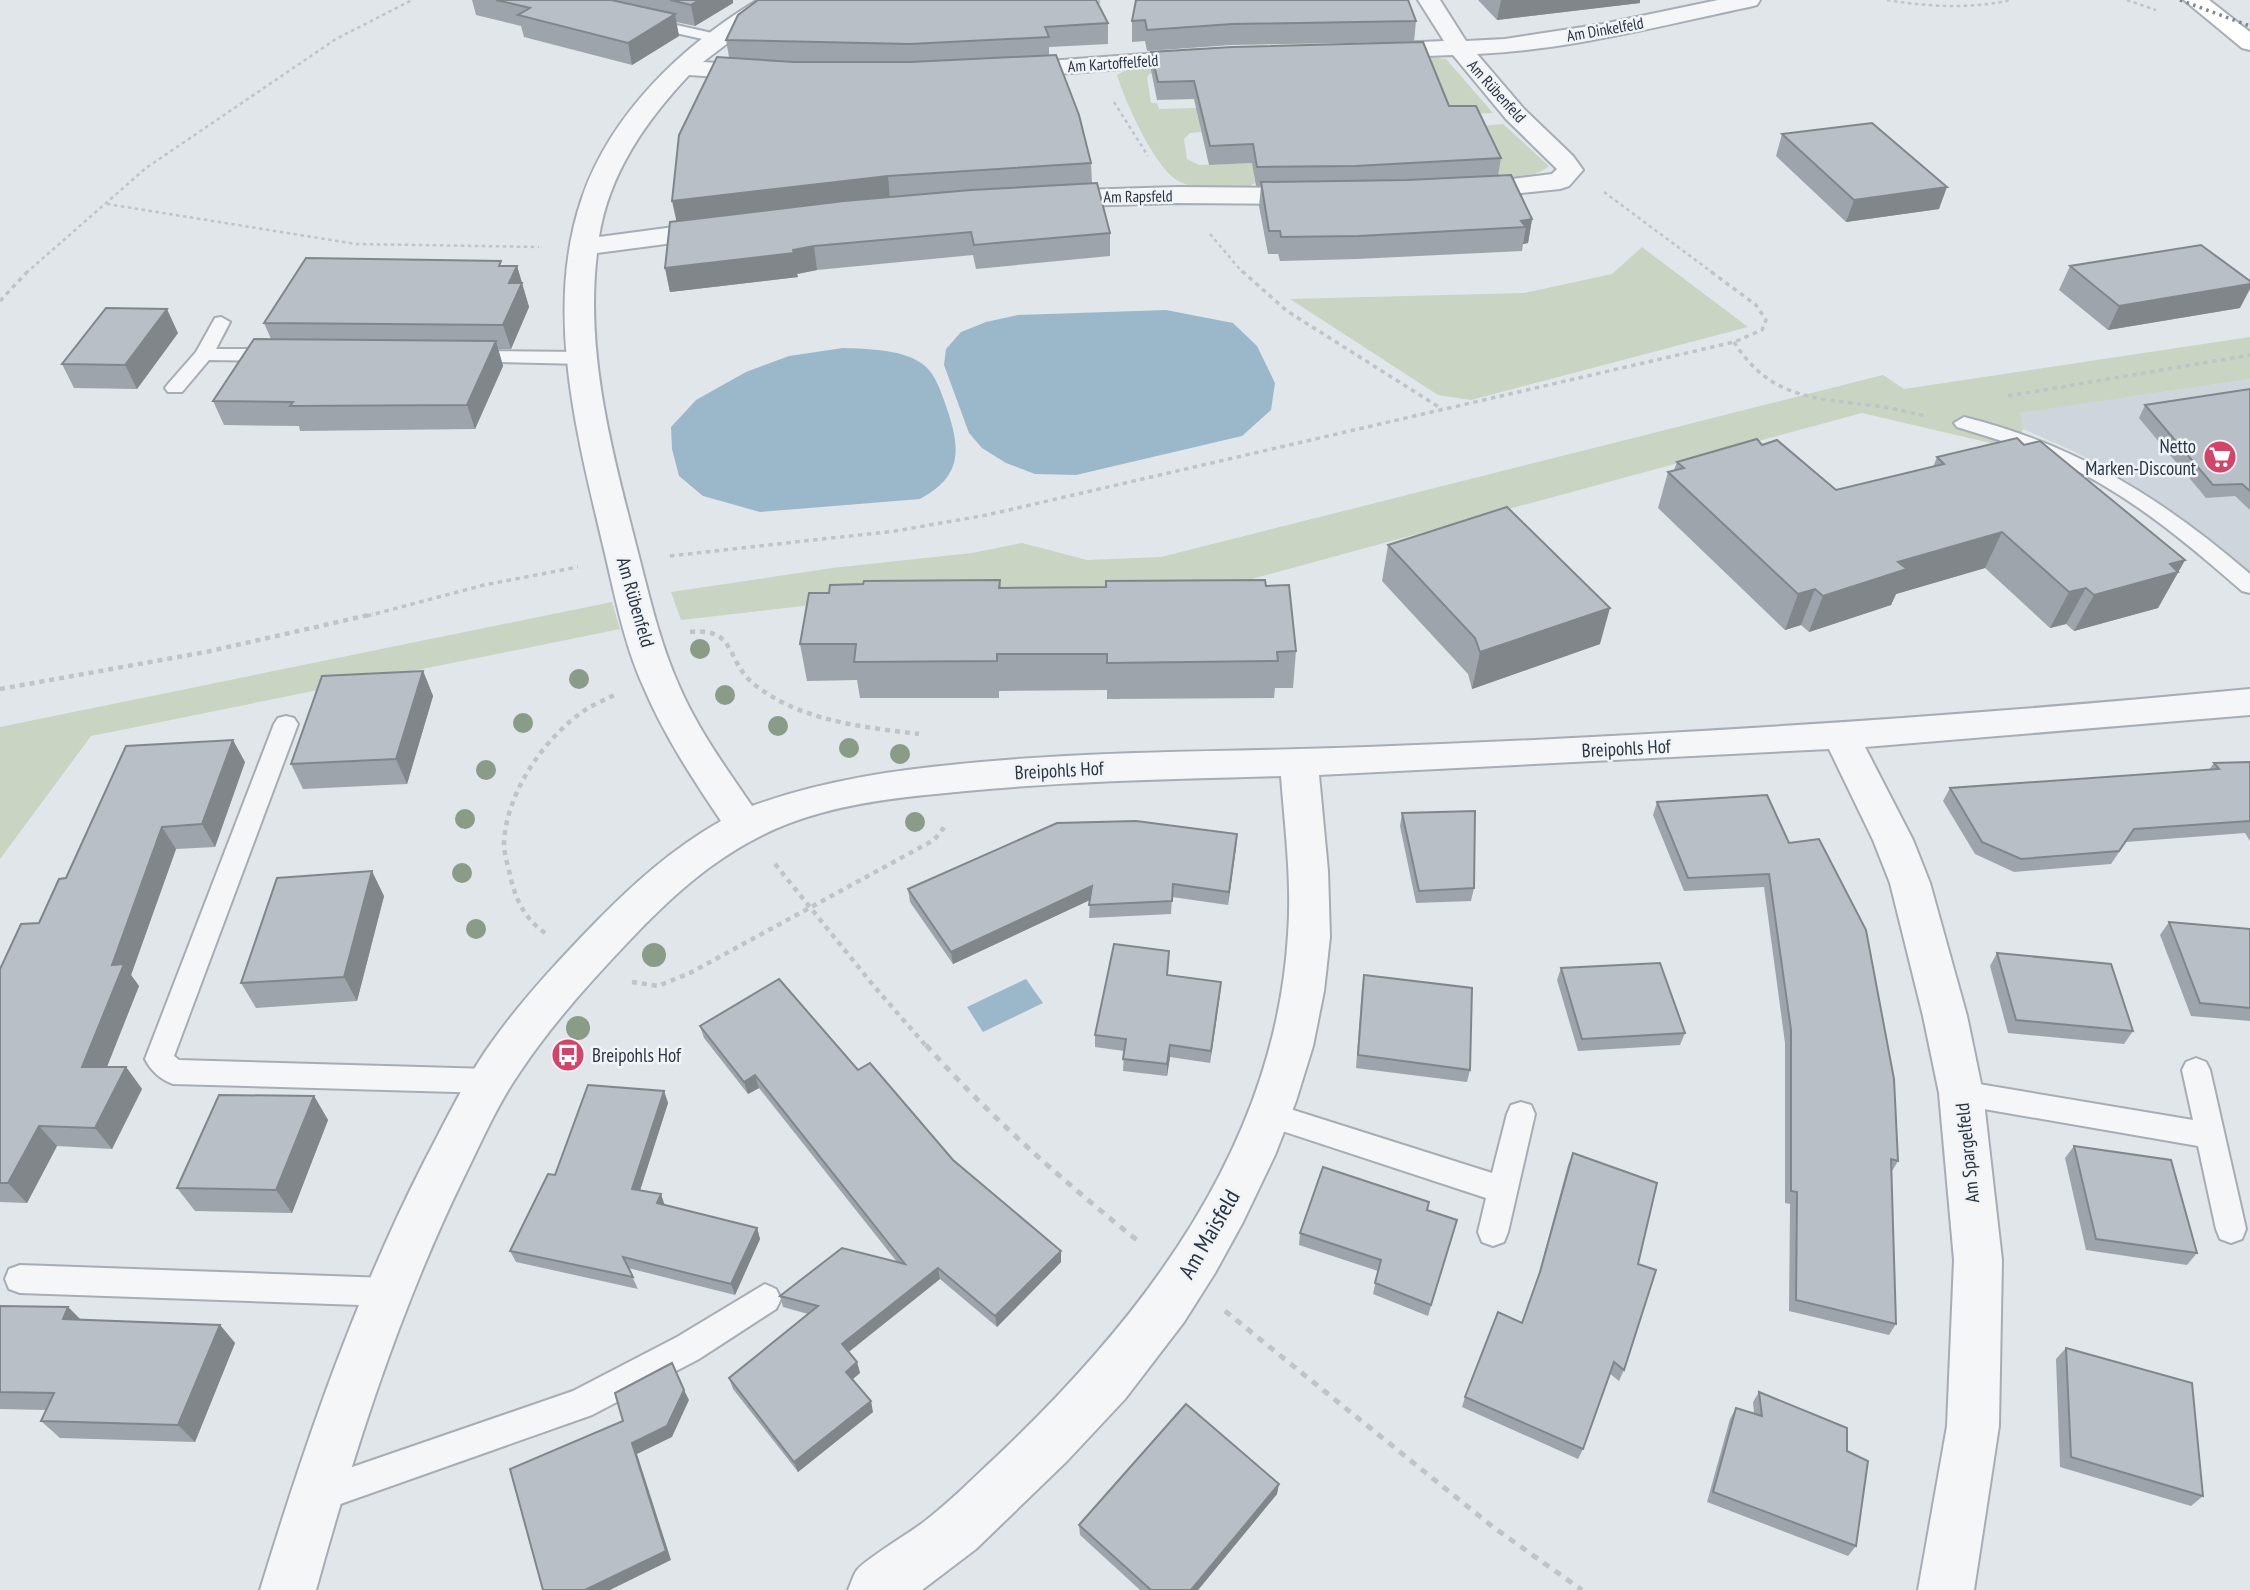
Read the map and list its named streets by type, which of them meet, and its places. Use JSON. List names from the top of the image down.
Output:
{
  "streets": {
    "street": [
      "Am Dinkelfeld",
      "Am Kartoffelfeld",
      "Am Rübenfeld",
      "Am Rapsfeld",
      "Breipohls Hof",
      "Am Spargelfeld",
      "Am Maisfeld"
    ]
  },
  "crossings": [
    ["Am Dinkelfeld", "Am Rübenfeld"],
    ["Am Rübenfeld", "Breipohls Hof"],
    ["Breipohls Hof", "Am Spargelfeld"],
    ["Breipohls Hof", "Am Maisfeld"]
  ],
  "places": {
    "supermarket": ["Netto Marken-Discount"],
    "bus stop": ["Breipohls Hof"]
  }
}
